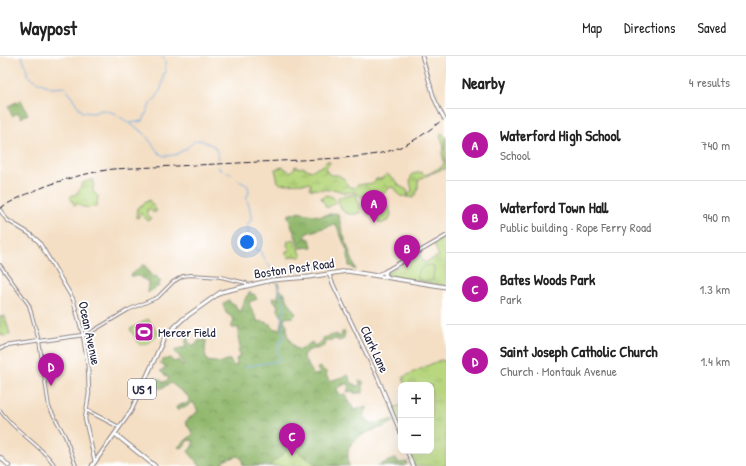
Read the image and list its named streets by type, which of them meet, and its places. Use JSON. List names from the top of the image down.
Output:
{
  "streets": {
    "main road": [
      "Boston Post Road",
      "Ocean Avenue",
      "Clark Lane",
      "US 1"
    ]
  },
  "crossings": [
    ["Boston Post Road", "Clark Lane"],
    ["Boston Post Road", "US 1"],
    ["Ocean Avenue", "US 1"]
  ],
  "places": {
    "sports": ["Mercer Field"]
  },
  "page": {
    "header": "Waypost",
    "nav": ["Map", "Directions", "Saved"],
    "heading": ["Nearby", "4 results"],
    "list": [
      {
        "mark": "A",
        "name": "Waterford High School",
        "note": "School",
        "value": "740 m"
      },
      {
        "mark": "B",
        "name": "Waterford Town Hall",
        "note": "Public building · Rope Ferry Road",
        "value": "940 m"
      },
      {
        "mark": "C",
        "name": "Bates Woods Park",
        "note": "Park",
        "value": "1.3 km"
      },
      {
        "mark": "D",
        "name": "Saint Joseph Catholic Church",
        "note": "Church · Montauk Avenue",
        "value": "1.4 km"
      }
    ],
    "pins": [
      "A",
      "B",
      "D",
      "C"
    ],
    "map_buttons": ["+", "−"]
  }
}
